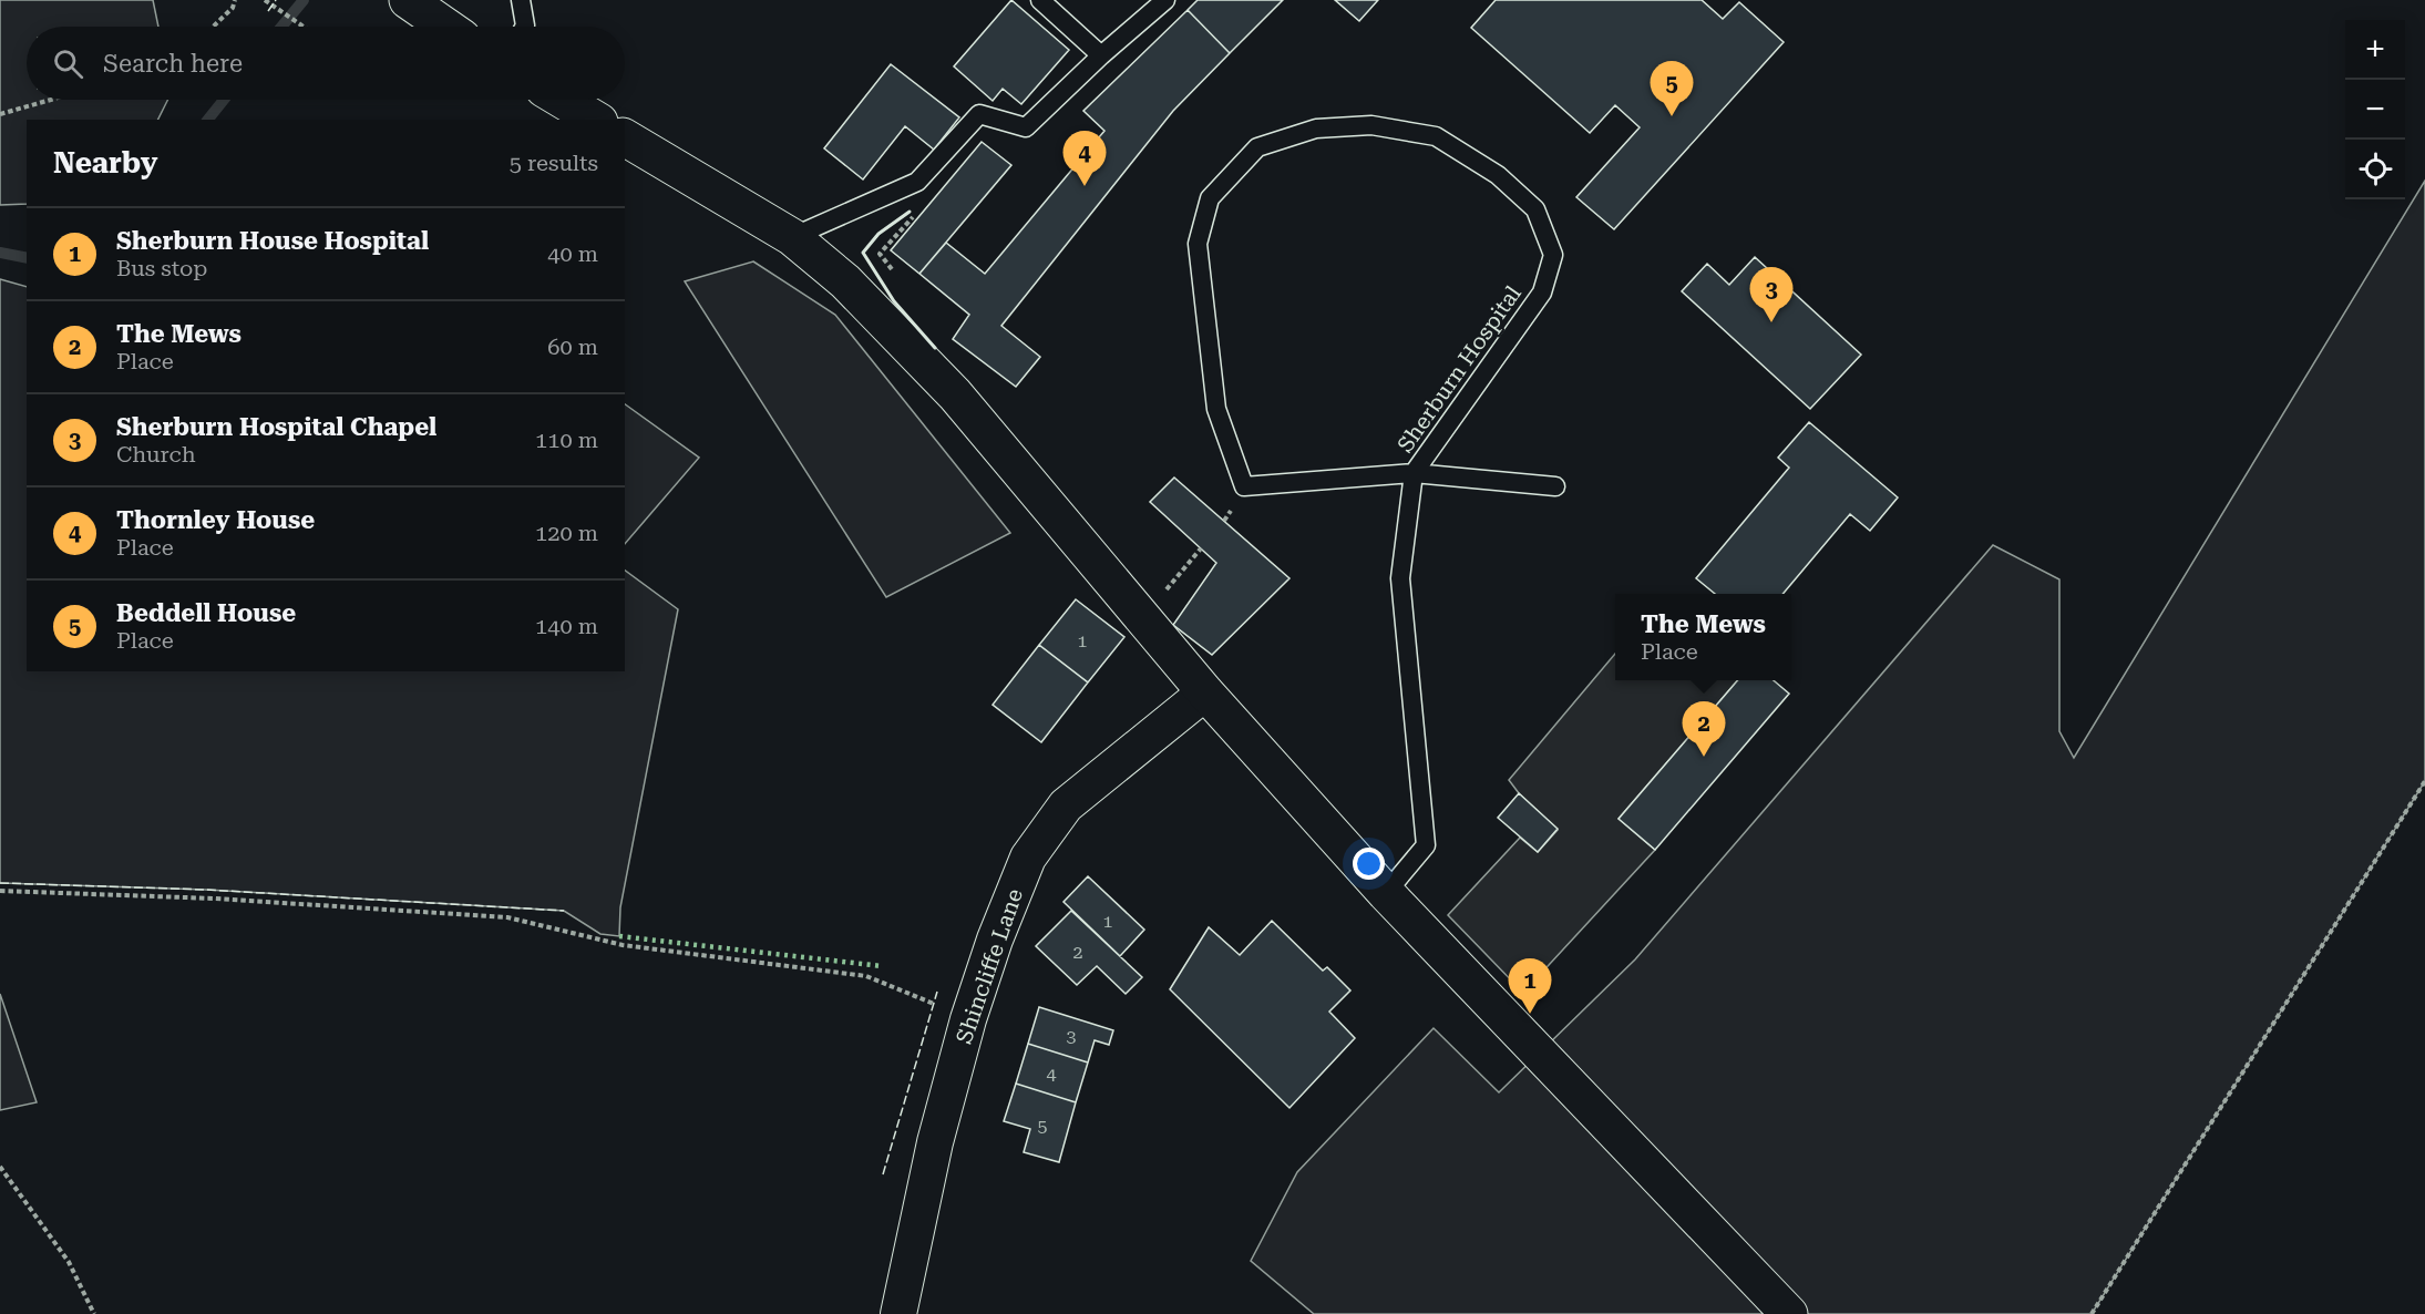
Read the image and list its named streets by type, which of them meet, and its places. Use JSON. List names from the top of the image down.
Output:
{
  "streets": {
    "street": ["Shincliffe Lane"],
    "lane": ["Sherburn Hospital"]
  },
  "house_numbers": [
    "1",
    "1",
    "2",
    "3",
    "4",
    "5"
  ],
  "page": {
    "map_buttons": ["+", "−"],
    "search": "Search here",
    "pins": [
      "5",
      "4",
      "3",
      "2",
      "1"
    ],
    "heading": ["Nearby", "5 results"],
    "list": [
      {
        "mark": "1",
        "name": "Sherburn House Hospital",
        "note": "Bus stop",
        "value": "40 m"
      },
      {
        "mark": "2",
        "name": "The Mews",
        "note": "Place",
        "value": "60 m"
      },
      {
        "mark": "3",
        "name": "Sherburn Hospital Chapel",
        "note": "Church",
        "value": "110 m"
      },
      {
        "mark": "4",
        "name": "Thornley House",
        "note": "Place",
        "value": "120 m"
      },
      {
        "mark": "5",
        "name": "Beddell House",
        "note": "Place",
        "value": "140 m"
      }
    ],
    "popup": ["The Mews", "Place"]
  }
}
